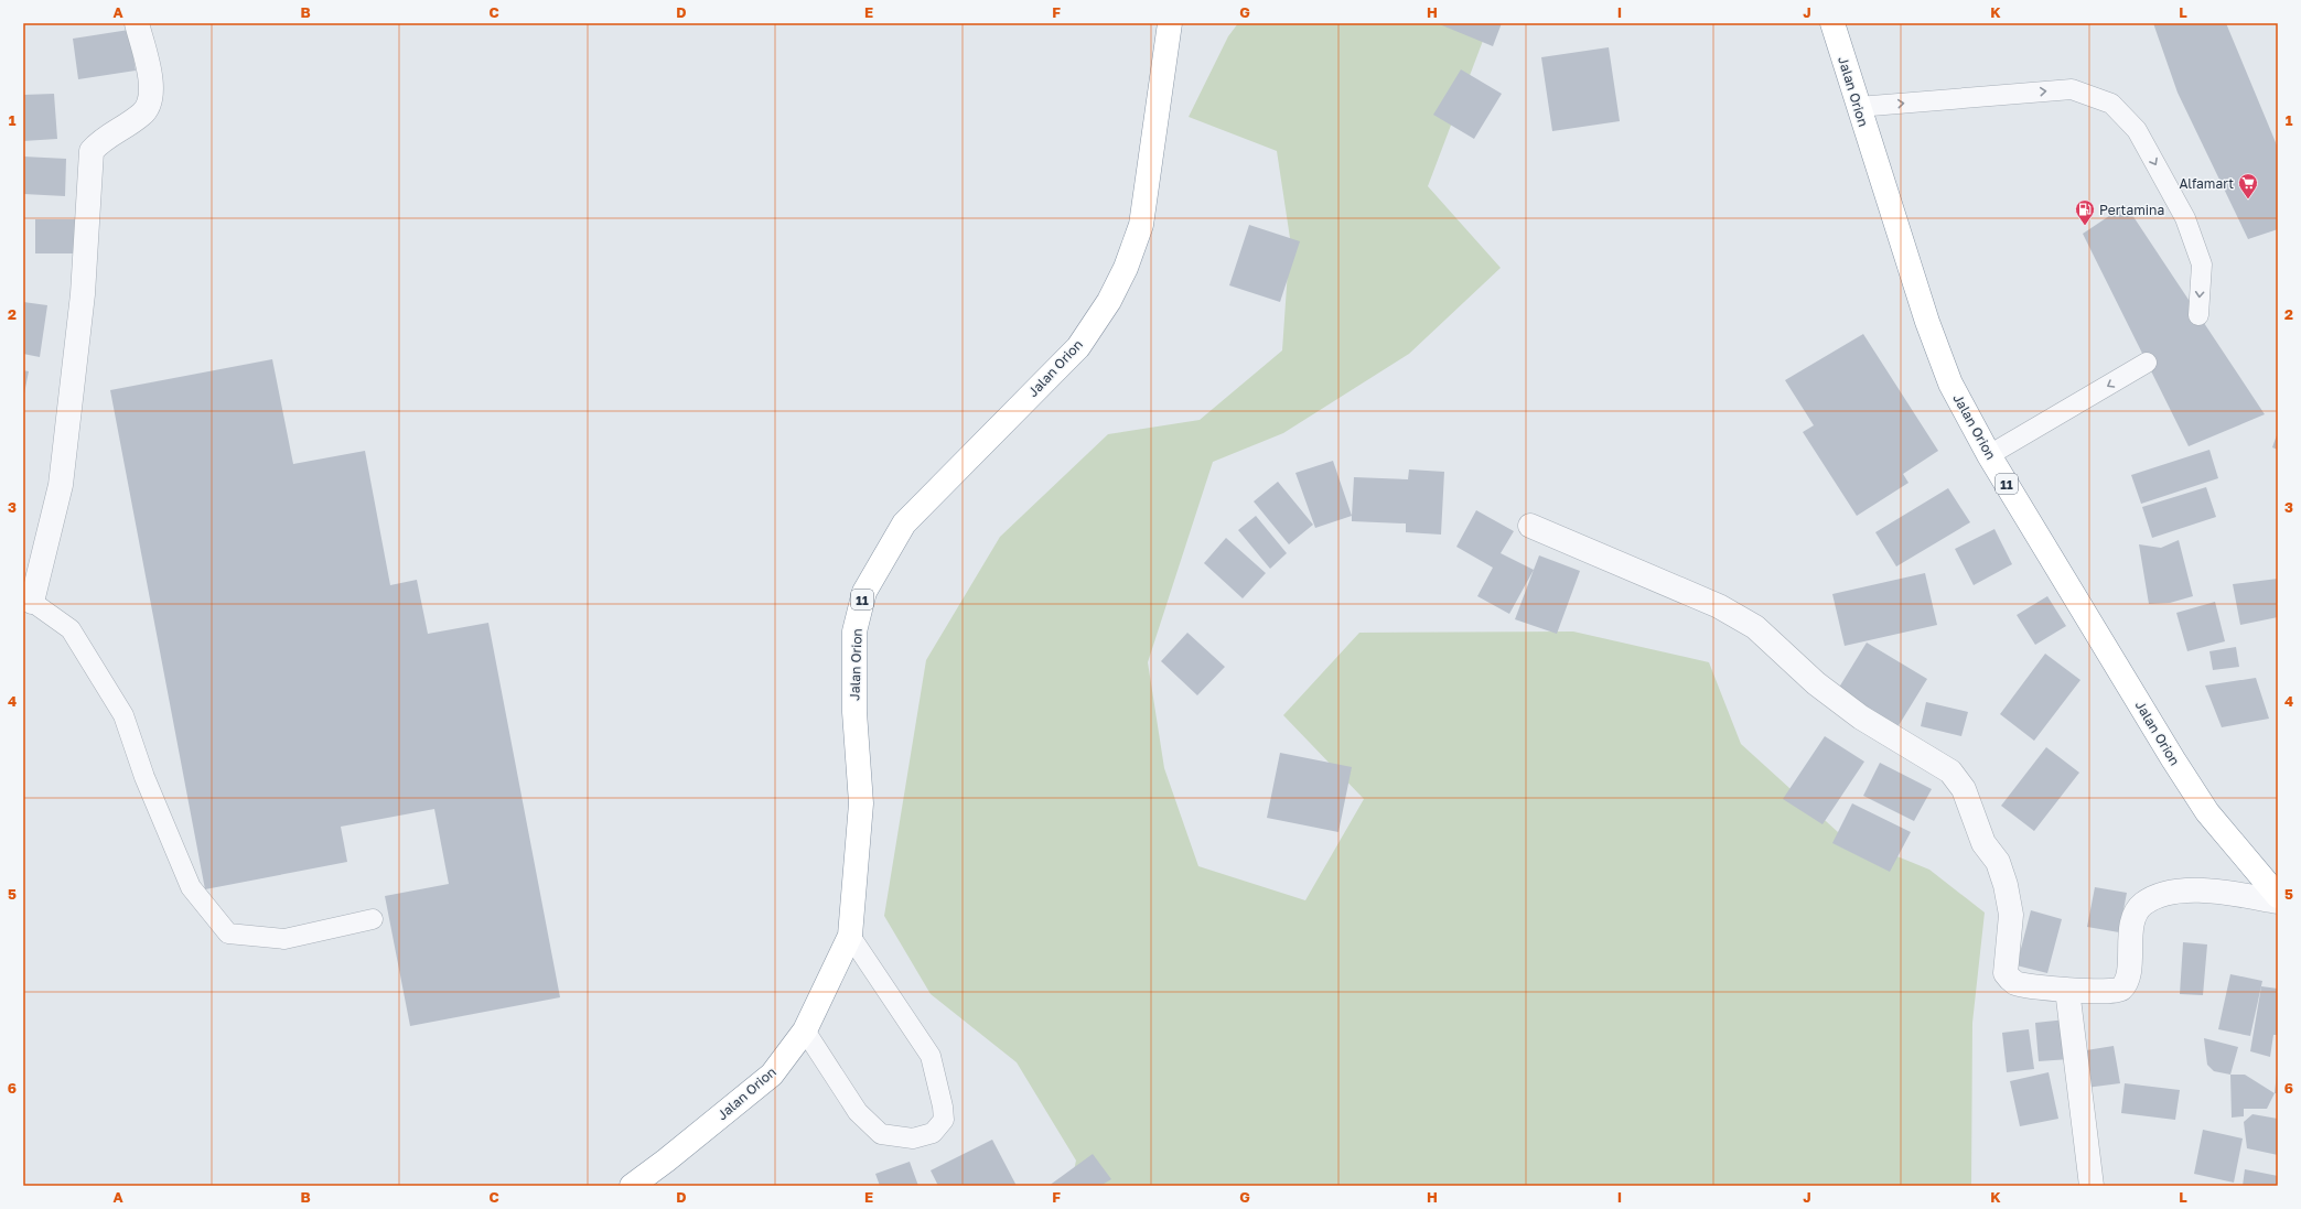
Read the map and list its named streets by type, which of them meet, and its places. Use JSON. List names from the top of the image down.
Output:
{
  "streets": {
    "highway": ["Jalan Orion", "11"]
  },
  "places": {
    "supermarket": ["Alfamart"],
    "fuel station": ["Pertamina"]
  },
  "grid": {
    "columns": [
      "A",
      "B",
      "C",
      "D",
      "E",
      "F",
      "G",
      "H",
      "I",
      "J",
      "K",
      "L"
    ],
    "rows": [
      "1",
      "2",
      "3",
      "4",
      "5",
      "6"
    ]
  }
}
